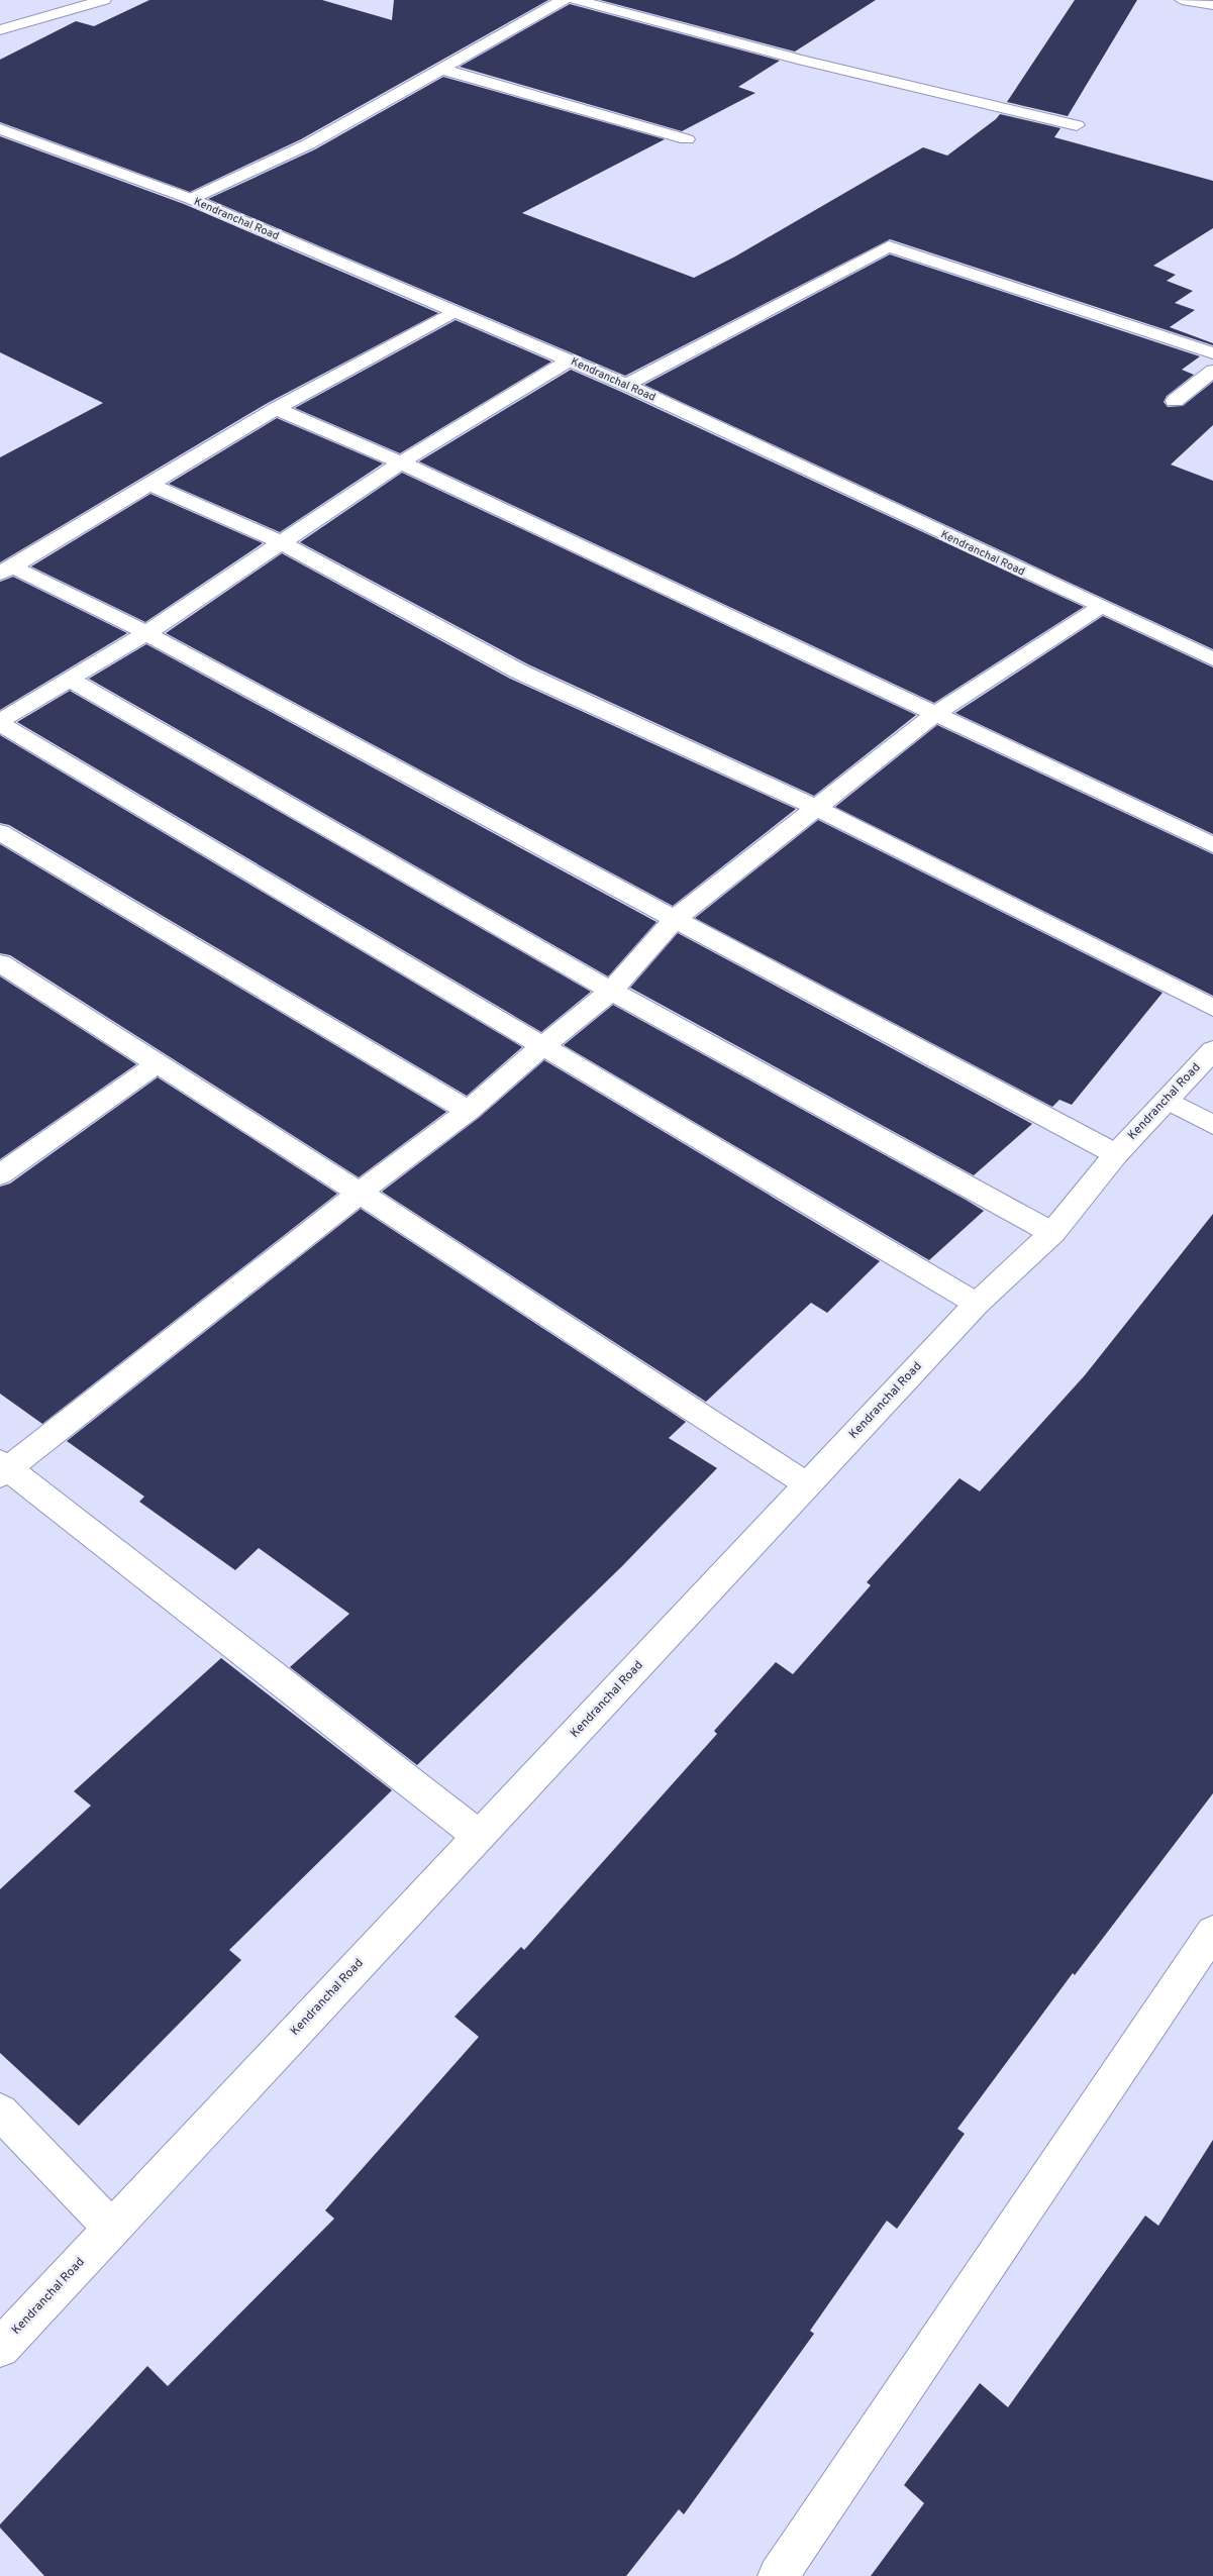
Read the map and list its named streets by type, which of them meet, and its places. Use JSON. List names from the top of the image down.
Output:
{
  "streets": {
    "street": ["Kendranchal Road"]
  }
}
